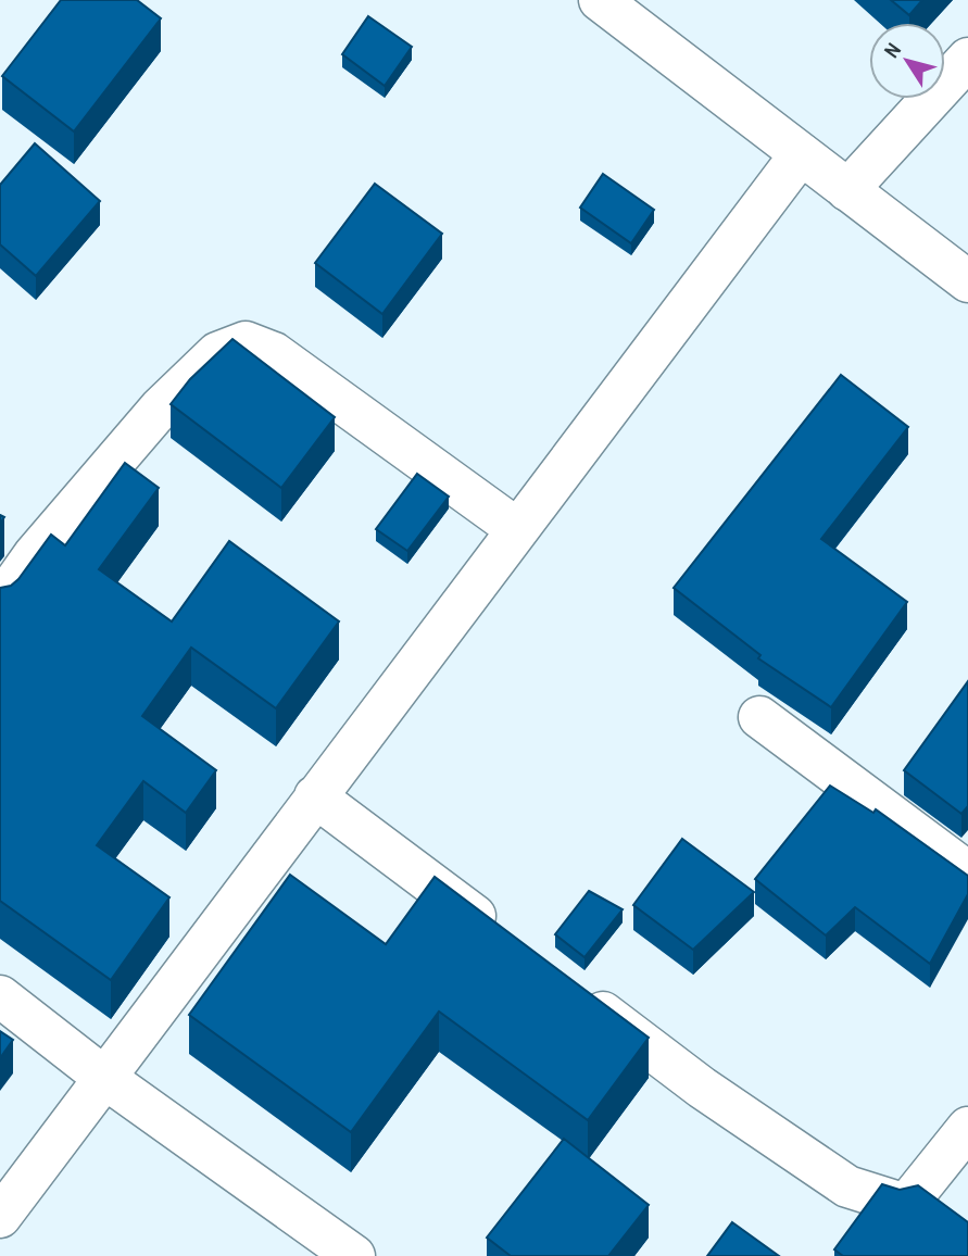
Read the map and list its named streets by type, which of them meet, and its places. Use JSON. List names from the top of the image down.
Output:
{
  "north": "top left"
}
